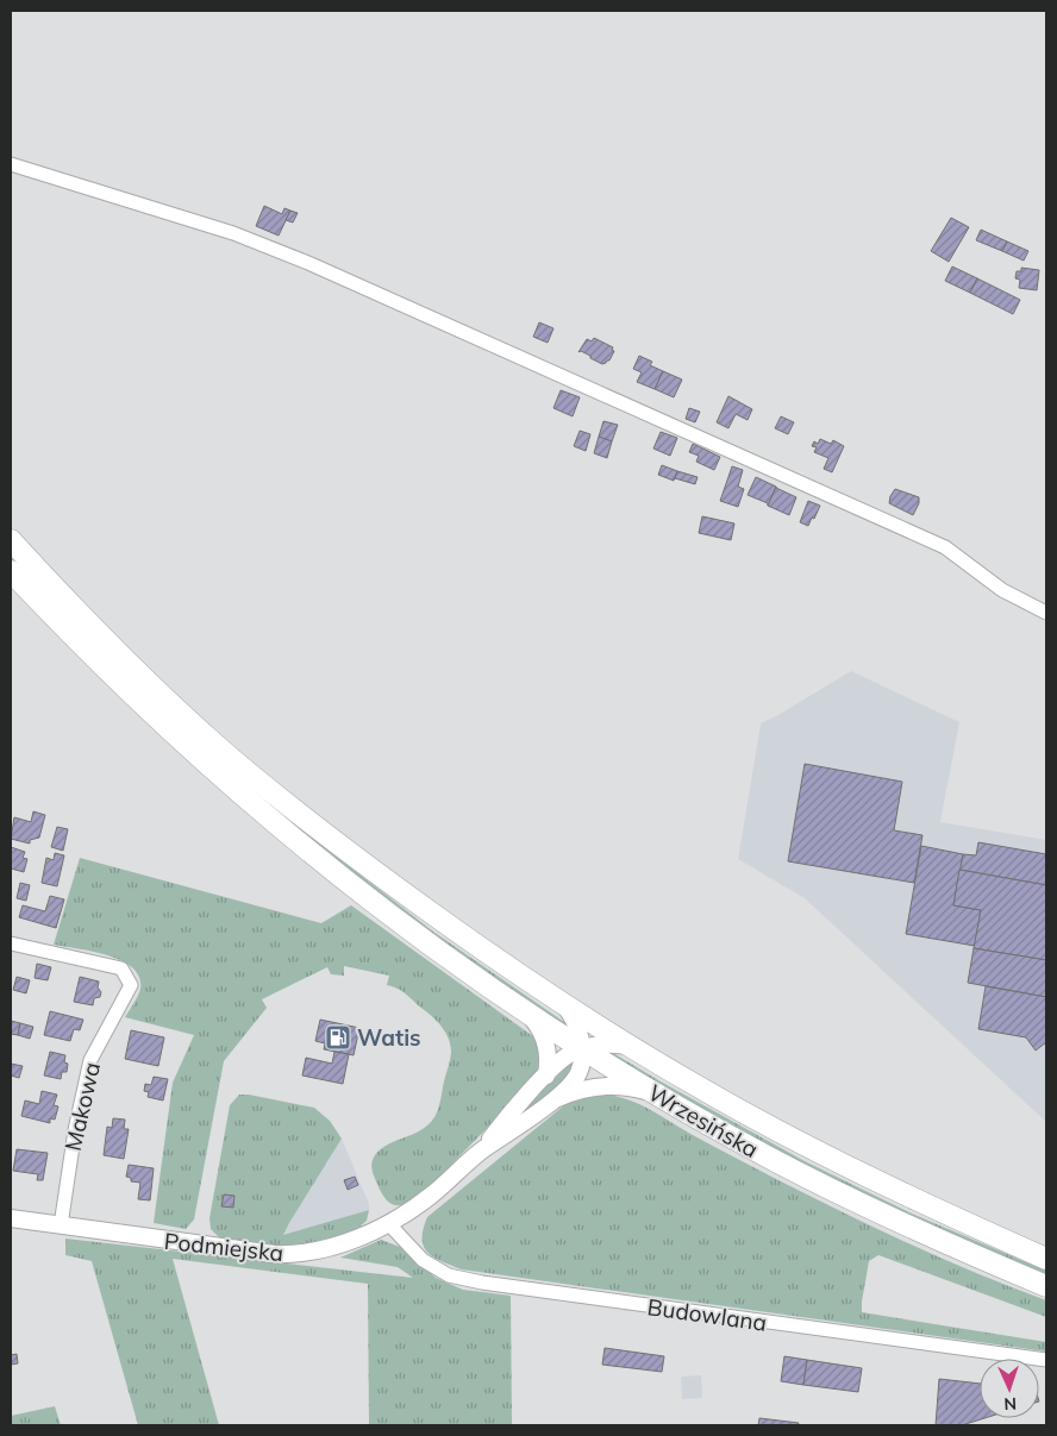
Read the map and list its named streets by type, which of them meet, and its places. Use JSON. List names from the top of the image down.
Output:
{
  "streets": {
    "main road": ["Wrzesińska"],
    "street": ["Makowa", "Podmiejska", "Budowlana"]
  },
  "crossings": [
    ["Makowa", "Podmiejska"],
    ["Wrzesińska", "Podmiejska"],
    ["Podmiejska", "Budowlana"]
  ],
  "places": {
    "fuel station": ["Watis"]
  },
  "north": "bottom"
}
